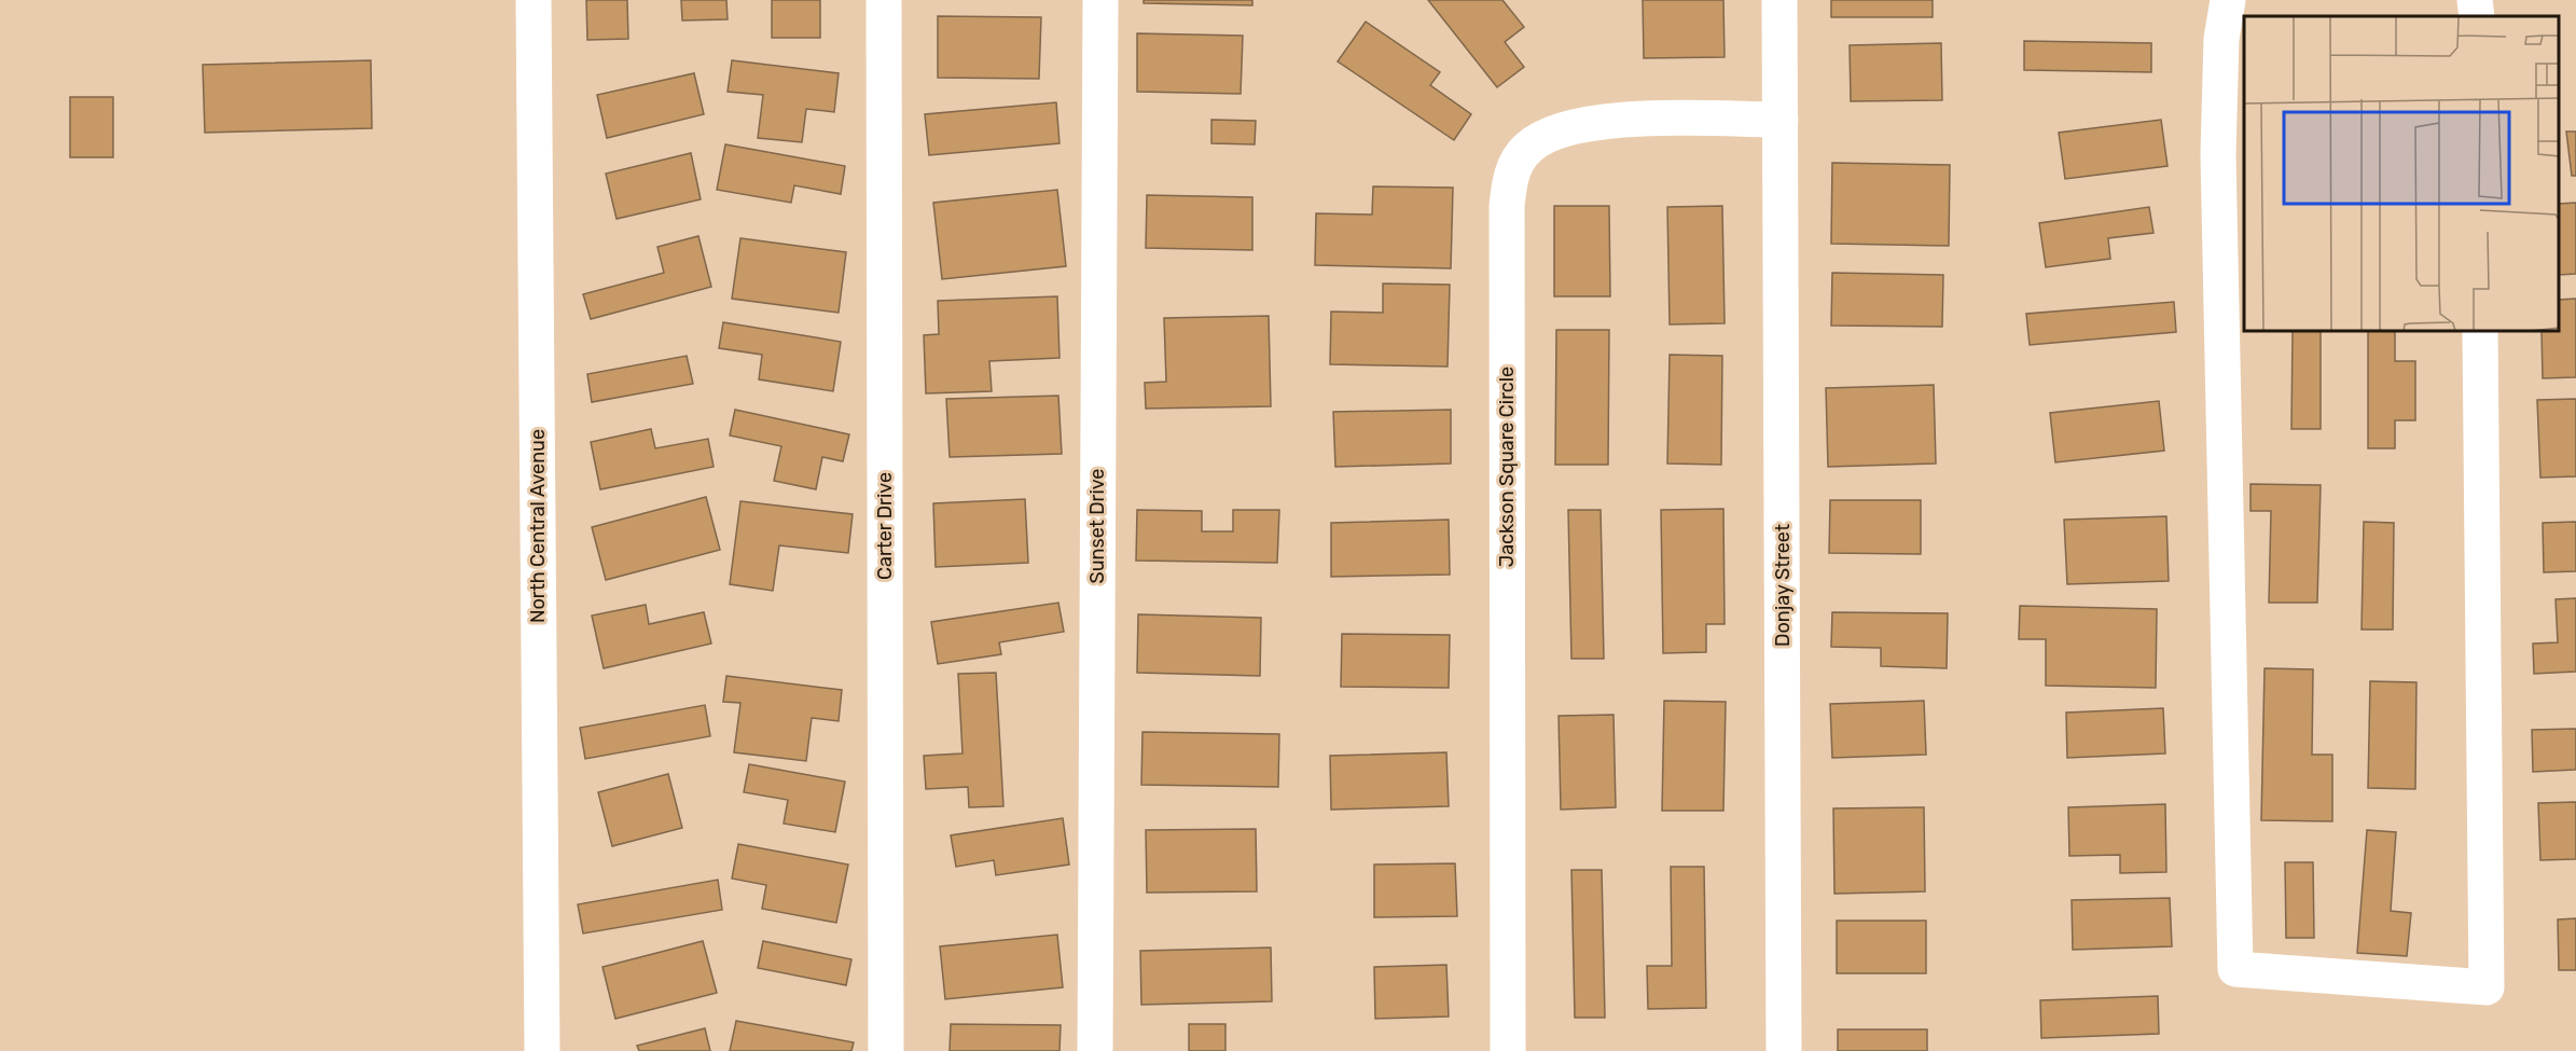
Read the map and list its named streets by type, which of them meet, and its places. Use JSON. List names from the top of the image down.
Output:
{
  "streets": {
    "street": [
      "Jackson Square Circle",
      "North Central Avenue",
      "Carter Drive",
      "Sunset Drive",
      "Donjay Street"
    ]
  },
  "crossings": [
    ["Jackson Square Circle", "Donjay Street"]
  ]
}
